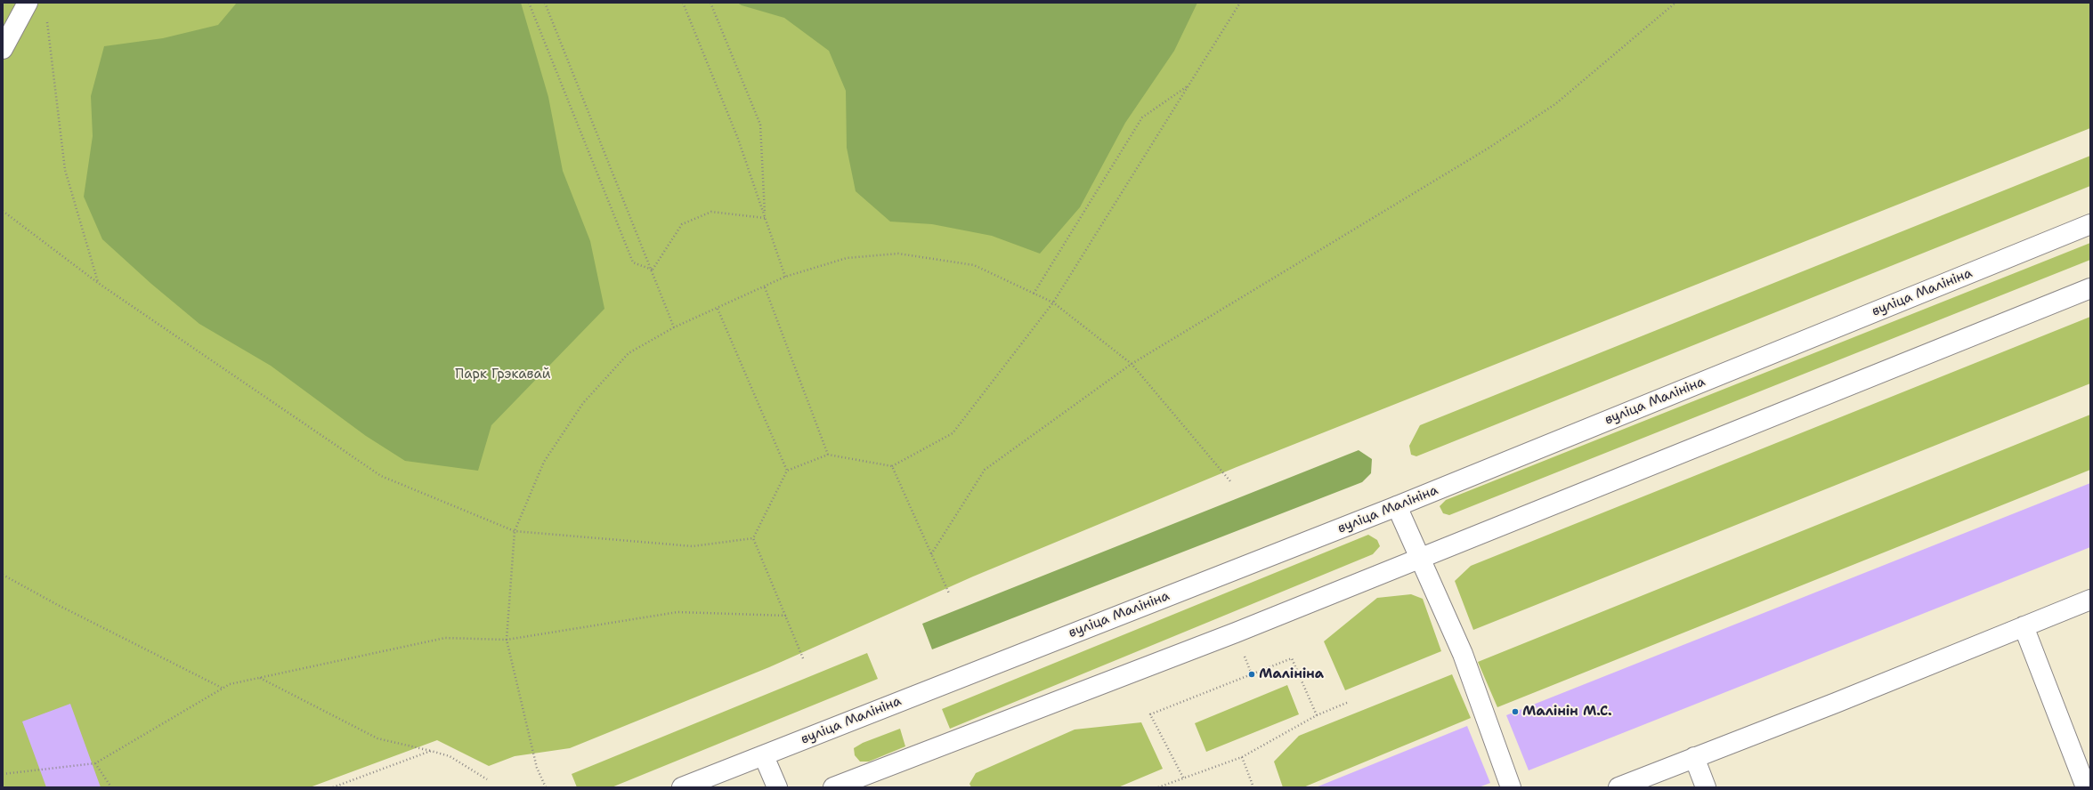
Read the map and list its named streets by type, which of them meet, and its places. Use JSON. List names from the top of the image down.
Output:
{
  "streets": {
    "main road": ["вуліца Малініна"]
  },
  "parks": ["Парк Грэкавай"],
  "places": ["Малініна", "Малінін М.С."]
}
